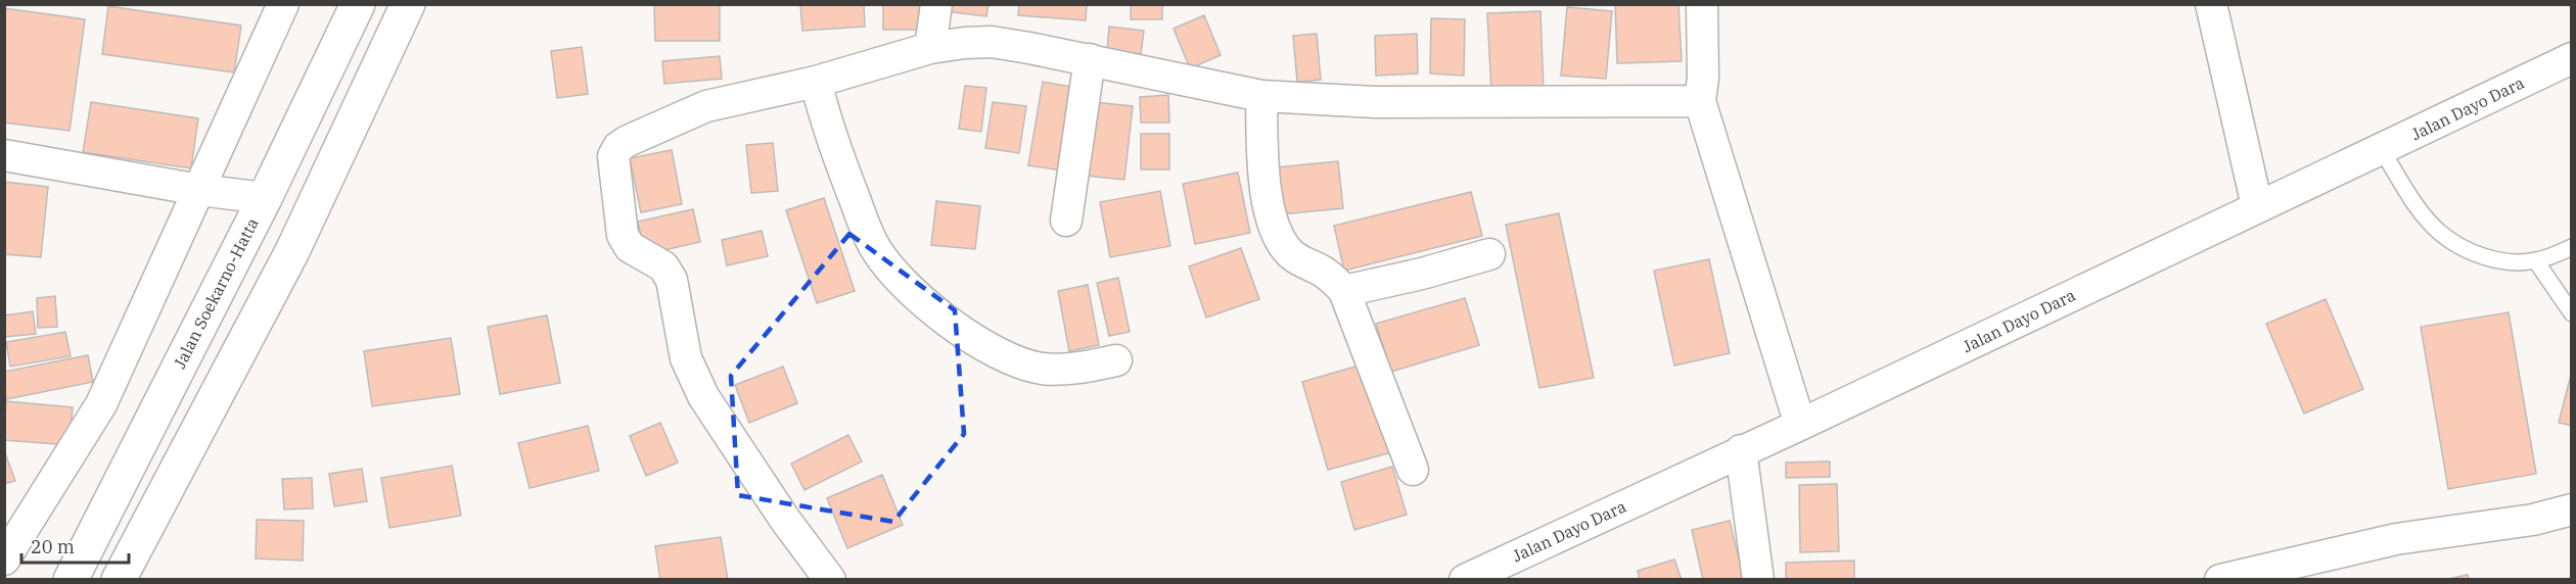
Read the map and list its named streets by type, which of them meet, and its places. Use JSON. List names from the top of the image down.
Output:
{
  "streets": {
    "main road": ["Jalan Soekarno-Hatta"],
    "street": ["Jalan Dayo Dara"]
  },
  "scale_bar": "20 m"
}
